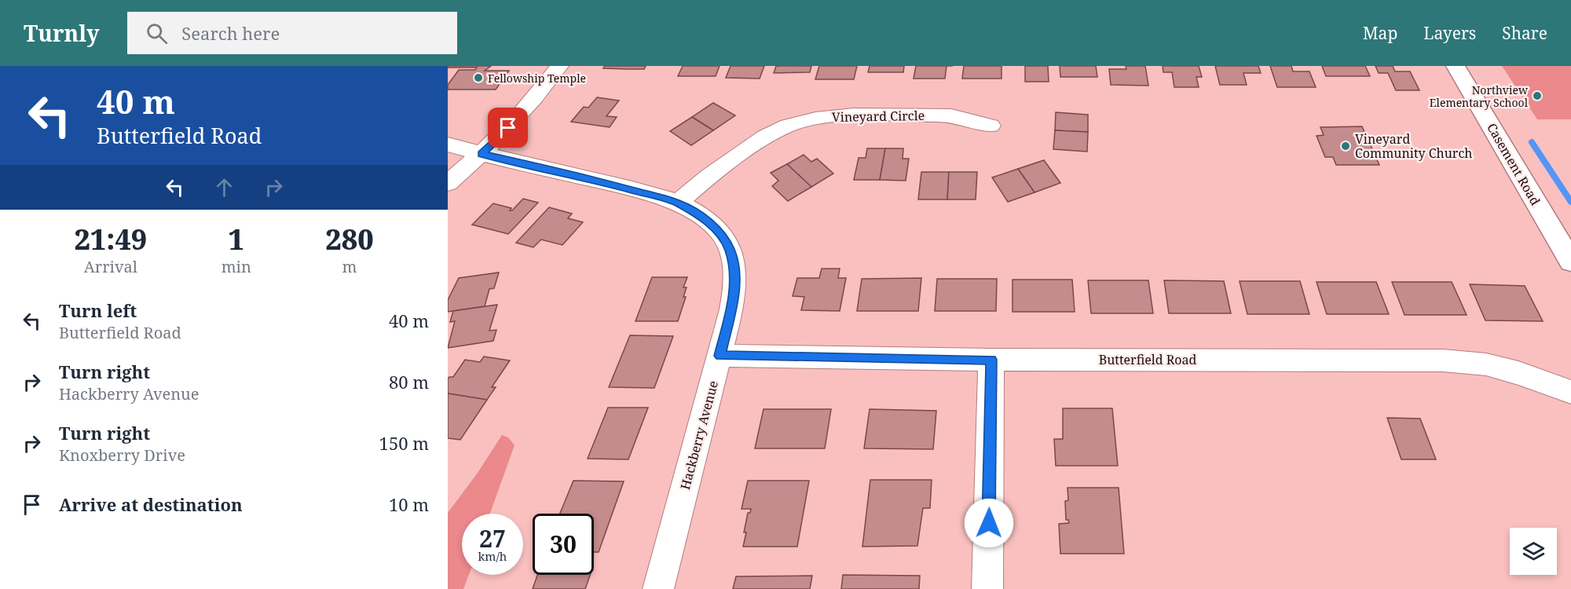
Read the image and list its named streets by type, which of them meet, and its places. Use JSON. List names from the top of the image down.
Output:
{
  "streets": {
    "street": [
      "Vineyard Circle",
      "Casement Road",
      "Butterfield Road",
      "Hackberry Avenue"
    ]
  },
  "crossings": [
    ["Vineyard Circle", "Hackberry Avenue"],
    ["Butterfield Road", "Hackberry Avenue"]
  ],
  "places": ["Fellowship Temple", "Northview Elementary School", "Vineyard Community Church"],
  "page": {
    "header": "Turnly",
    "search": "Search here",
    "nav": ["Map", "Layers", "Share"],
    "turn": ["40 m", "Butterfield Road"],
    "eta": [
      "21:49",
      "Arrival",
      "1",
      "min",
      "280",
      "m"
    ],
    "list": [
      {
        "name": "Turn left",
        "note": "Butterfield Road",
        "value": "40 m"
      },
      {
        "name": "Turn right",
        "note": "Hackberry Avenue",
        "value": "80 m"
      },
      {
        "name": "Turn right",
        "note": "Knoxberry Drive",
        "value": "150 m"
      },
      {
        "name": "Arrive at destination",
        "value": "10 m"
      }
    ],
    "speed": "27 km/h",
    "limit": "30"
  }
}
